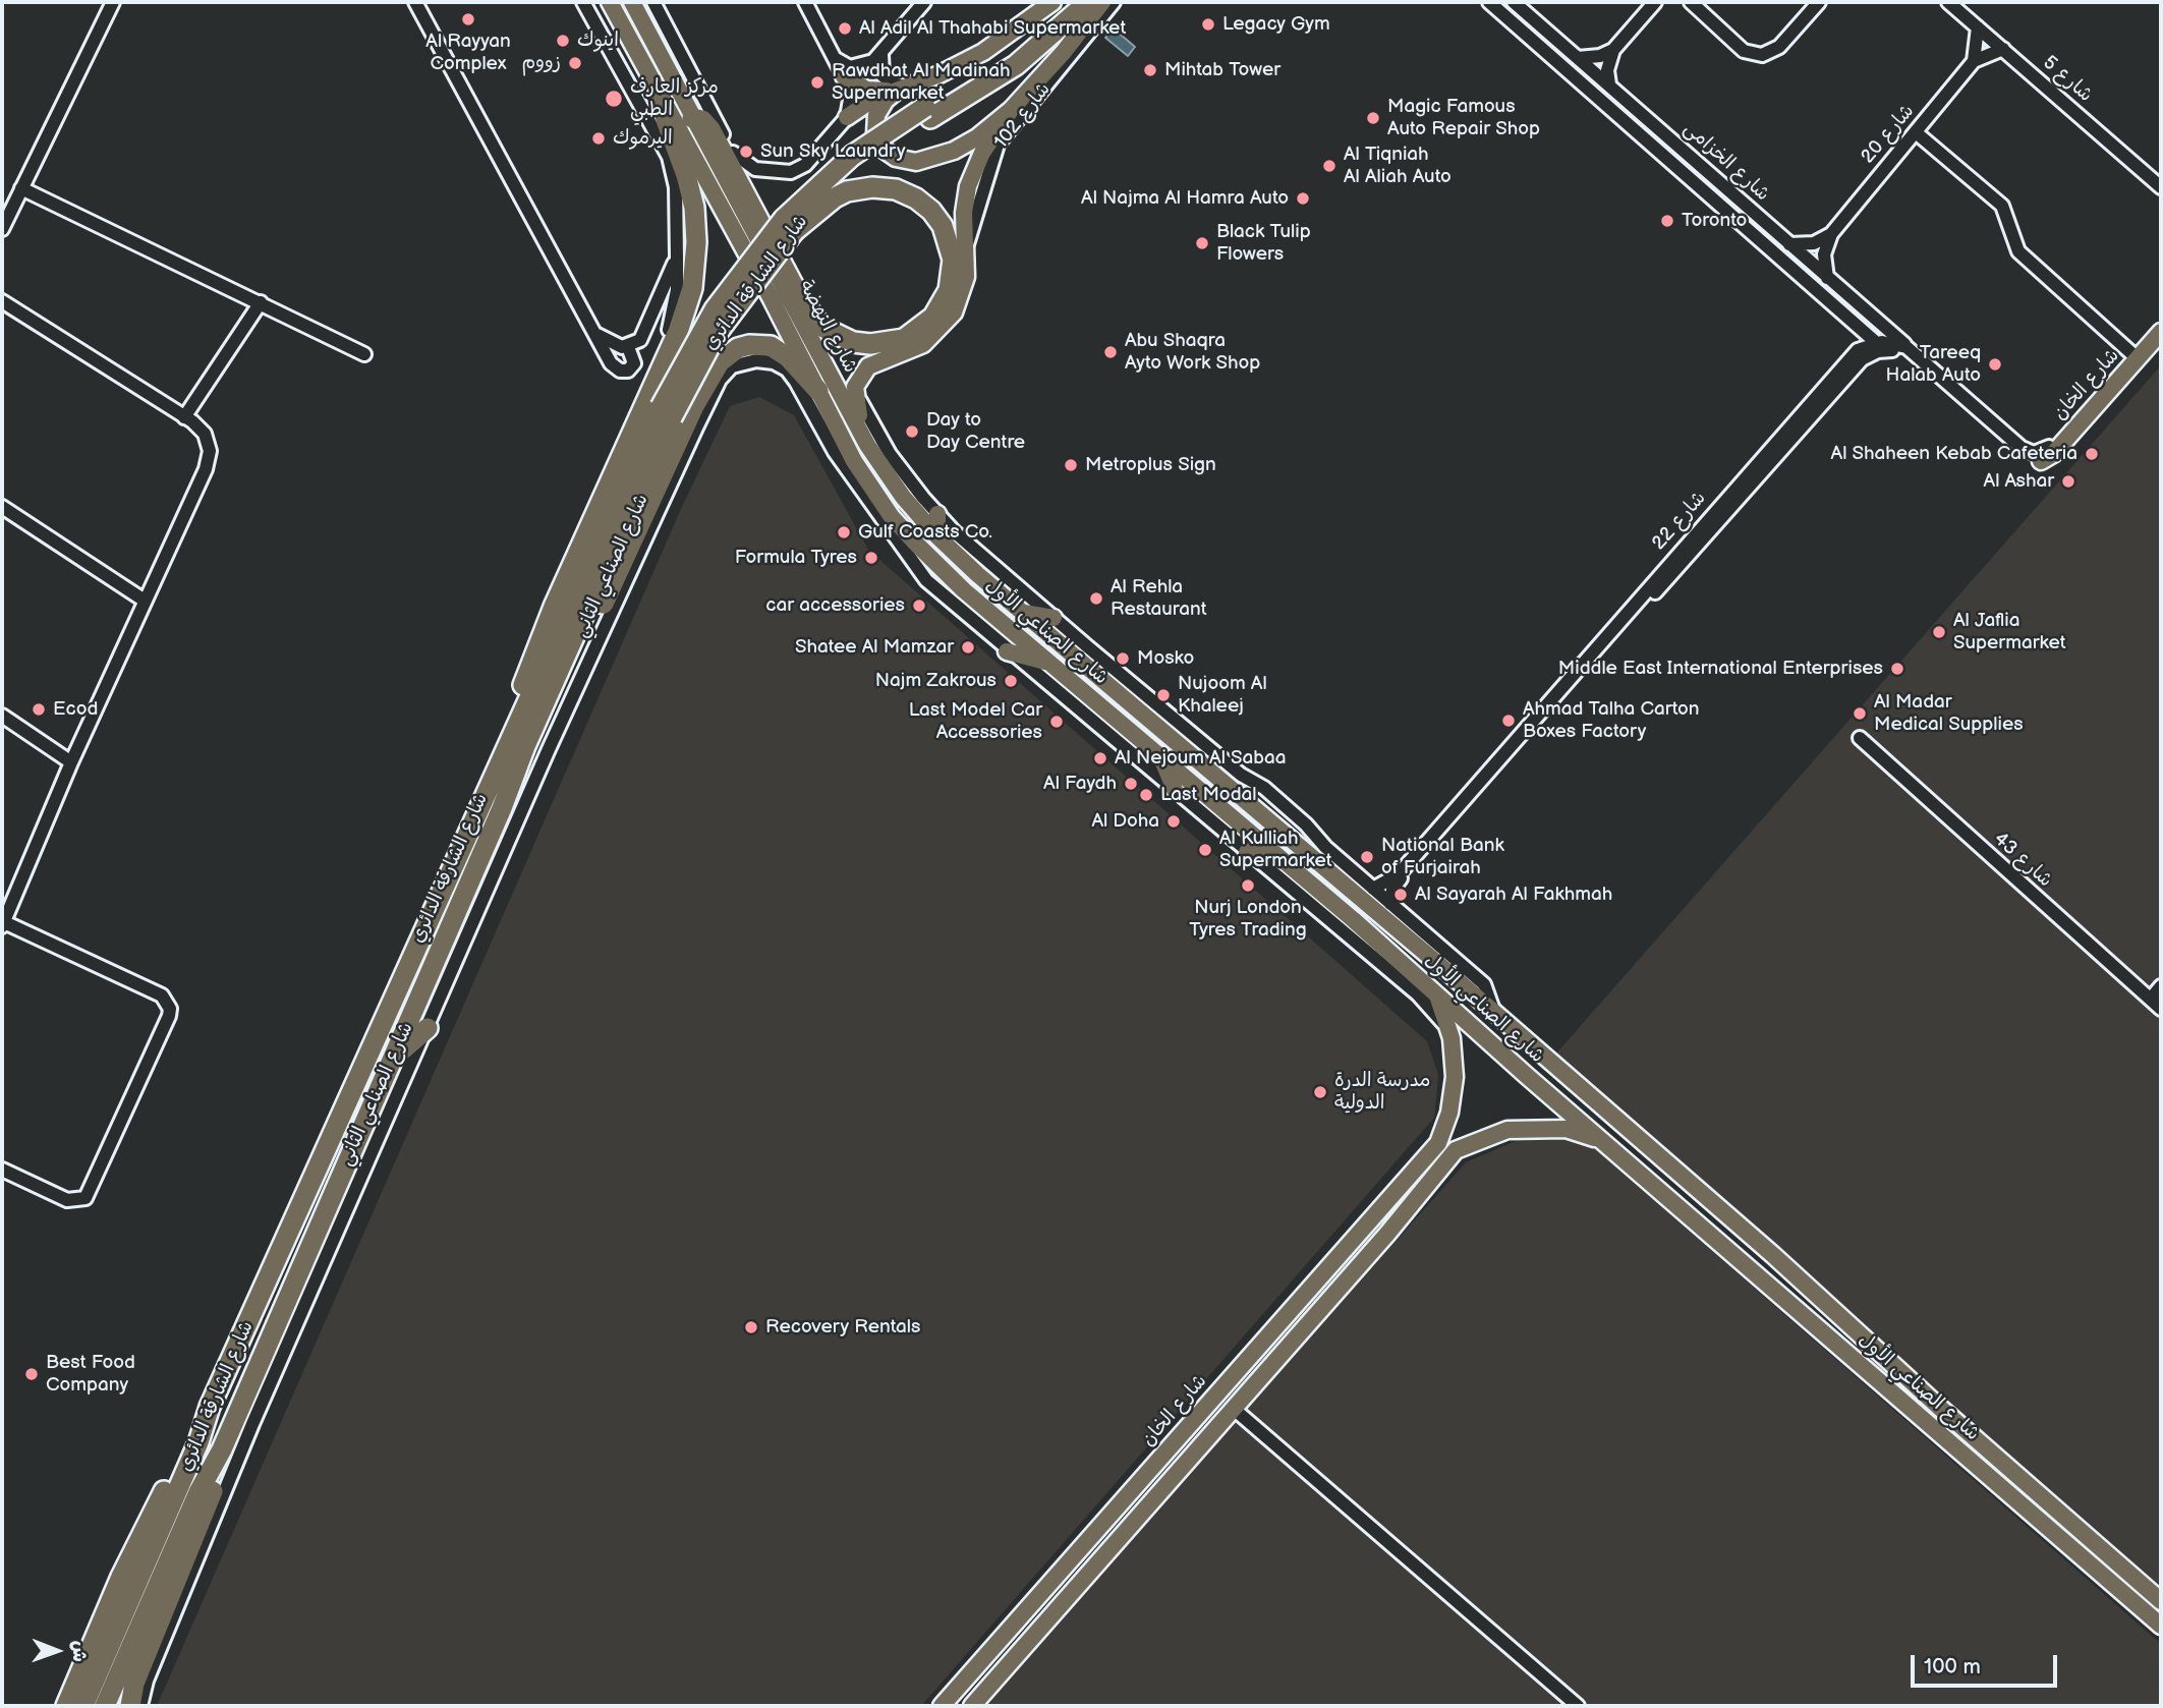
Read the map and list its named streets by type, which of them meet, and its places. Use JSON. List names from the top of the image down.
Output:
{
  "streets": {
    "highway": ["شارع 102", "شارع الشارقة الدائري"],
    "main road": ["شارع النهضة", "شارع الخان", "شارع الصناعي الأول"],
    "street": [
      "شارع 5",
      "شارع 20",
      "شارع الخزامى",
      "شارع 22",
      "شارع الصناعي الثاني",
      "شارع 43"
    ]
  },
  "crossings": [
    ["شارع 5", "شارع 20"],
    ["شارع 102", "شارع الشارقة الدائري"],
    ["شارع الخزامى", "شارع 22"],
    ["شارع النهضة", "شارع الصناعي الأول"],
    ["شارع الخان", "شارع الصناعي الثاني"]
  ],
  "places": [
    "Al Rayyan Complex",
    "Legacy Gym",
    "Al Adil Al Thahabi Supermarket",
    "اينوك",
    "زووم",
    "Mihtab Tower",
    "Rawdhat Al Madinah Supermarket",
    "مركز العارف الطبي",
    "Magic Famous Auto Repair Shop",
    "اليرموك",
    "Sun Sky Laundry",
    "Al Tiqniah Al Aliah Auto",
    "Al Najma Al Hamra Auto",
    "Toronto",
    "Black Tulip Flowers",
    "Abu Shaqra Ayto Work Shop",
    "Tareeq Halab Auto",
    "Day to Day Centre",
    "Al Shaheen Kebab Cafeteria",
    "Metroplus Sign",
    "Al Ashar",
    "Gulf Coasts Co.",
    "Formula Tyres",
    "Al Rehla Restaurant",
    "car accessories",
    "Al Jaflia Supermarket",
    "Shatee Al Mamzar",
    "Mosko",
    "Middle East International Enterprises",
    "Najm Zakrous",
    "Nujoom Al Khaleej",
    "Ecod",
    "Al Madar Medical Supplies",
    "Ahmad Talha Carton Boxes Factory",
    "Last Model Car Accessories",
    "Al Nejoum Al Sabaa",
    "Al Faydh",
    "Last Modal",
    "Al Doha",
    "Al Kulliah Supermarket",
    "National Bank of Furjairah",
    "Nurj London Tyres Trading",
    "Al Sayarah Al Fakhmah",
    "مدرسة الدرة الدولية",
    "Recovery Rentals",
    "Best Food Company"
  ],
  "scale_bar": "100 m",
  "north": "right"
}
